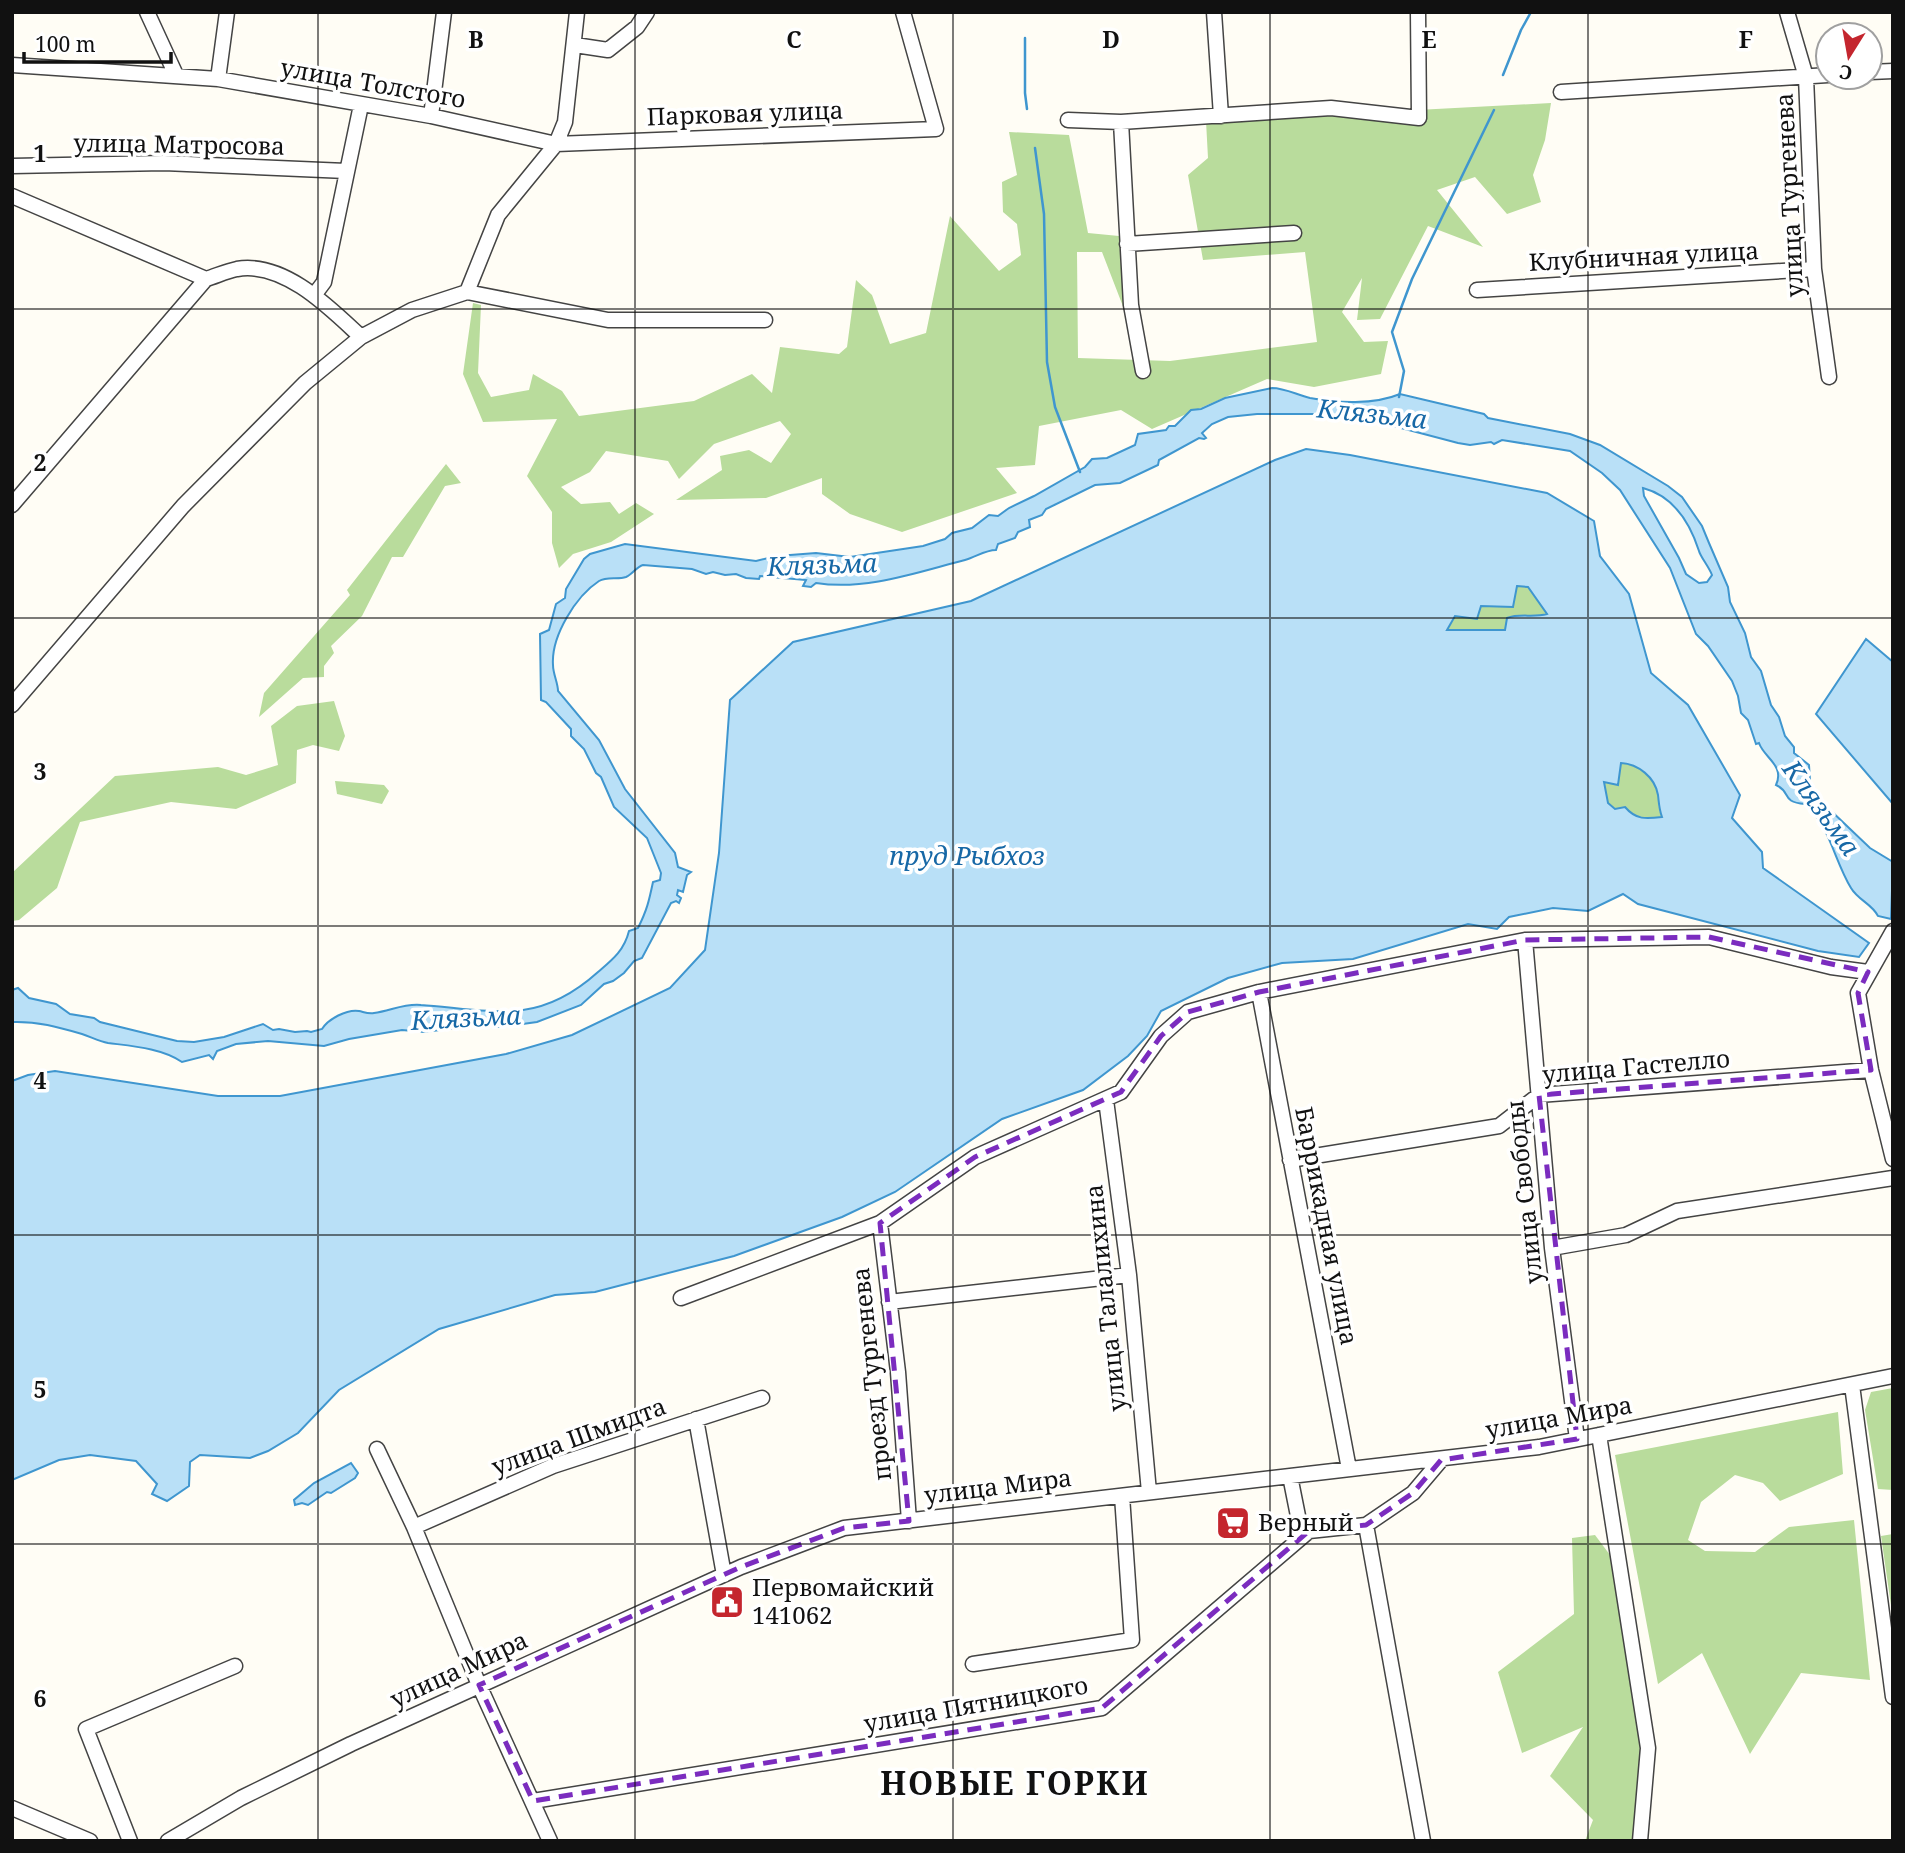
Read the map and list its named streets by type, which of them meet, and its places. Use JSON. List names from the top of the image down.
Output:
{
  "streets": {
    "street": [
      "улица Толстого",
      "Парковая улица",
      "улица Матросова",
      "улица Тургенева",
      "Клубничная улица",
      "улица Гастелло",
      "улица Свободы",
      "Баррикадная улица",
      "улица Талалихина",
      "проезд Тургенева",
      "улица Мира",
      "улица Шмидта",
      "улица Пятницкого"
    ]
  },
  "crossings": [
    ["улица Толстого", "Парковая улица"],
    ["улица Тургенева", "Клубничная улица"],
    ["улица Гастелло", "улица Свободы"],
    ["улица Гастелло", "Баррикадная улица"],
    ["улица Свободы", "улица Мира"],
    ["Баррикадная улица", "улица Мира"],
    ["улица Талалихина", "улица Мира"],
    ["проезд Тургенева", "улица Мира"]
  ],
  "districts": ["НОВЫЕ ГОРКИ"],
  "water": ["Клязьма", "пруд Рыбхоз"],
  "places": {
    "supermarket": ["Верный"],
    "public building": ["Первомайский 141062"]
  },
  "scale_bar": "100 m",
  "north": "bottom",
  "grid": {
    "columns": [
      "B",
      "C",
      "D",
      "E",
      "F"
    ],
    "rows": [
      "1",
      "2",
      "3",
      "4",
      "5",
      "6"
    ]
  }
}
